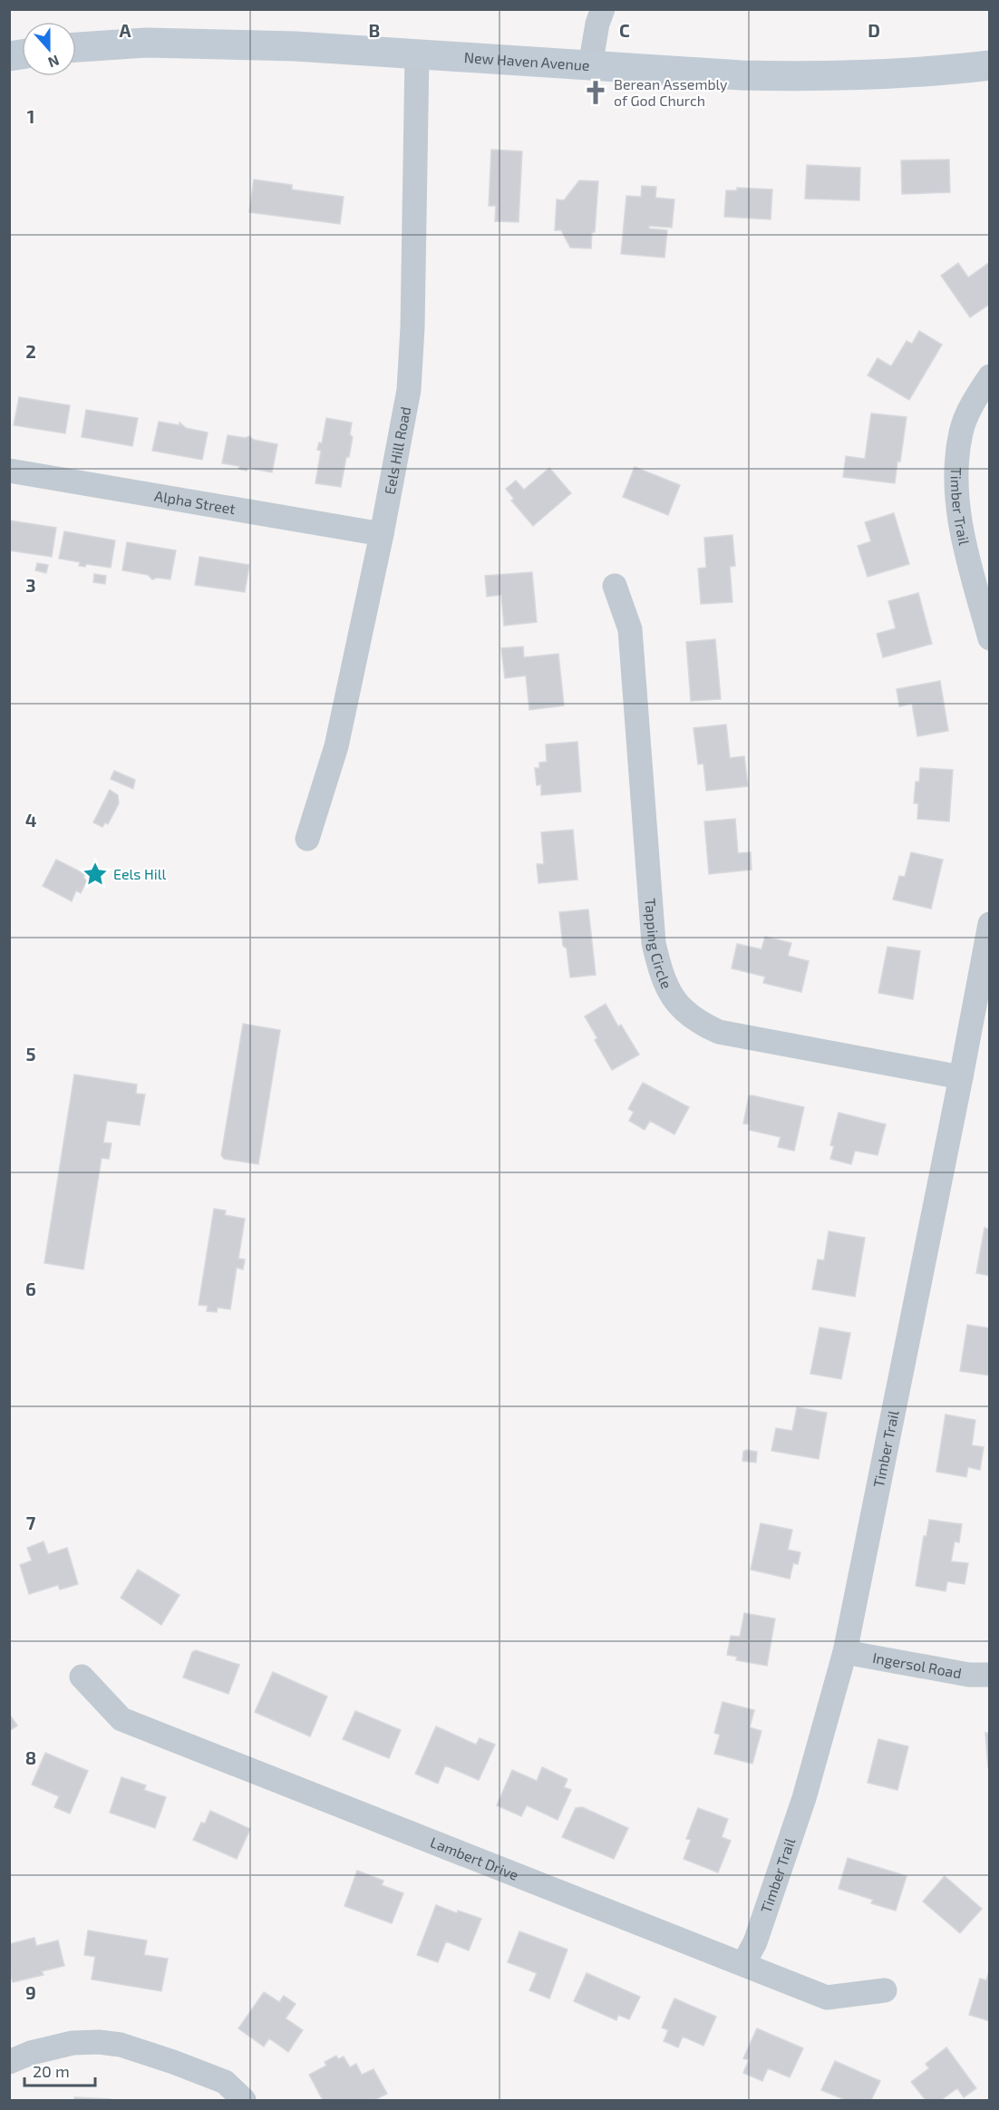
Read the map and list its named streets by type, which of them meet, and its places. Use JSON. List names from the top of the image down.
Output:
{
  "streets": {
    "main road": ["New Haven Avenue"],
    "street": [
      "Eels Hill Road",
      "Alpha Street",
      "Timber Trail",
      "Tapping Circle",
      "Ingersol Road",
      "Lambert Drive"
    ]
  },
  "crossings": [
    ["New Haven Avenue", "Eels Hill Road"],
    ["Eels Hill Road", "Alpha Street"],
    ["Timber Trail", "Tapping Circle"],
    ["Timber Trail", "Ingersol Road"],
    ["Timber Trail", "Lambert Drive"]
  ],
  "places": {
    "church": ["Berean Assembly of God Church"],
    "place": ["Eels Hill"]
  },
  "scale_bar": "20 m",
  "north": "bottom",
  "grid": {
    "columns": [
      "A",
      "B",
      "C",
      "D"
    ],
    "rows": [
      "1",
      "2",
      "3",
      "4",
      "5",
      "6",
      "7",
      "8",
      "9"
    ]
  }
}
